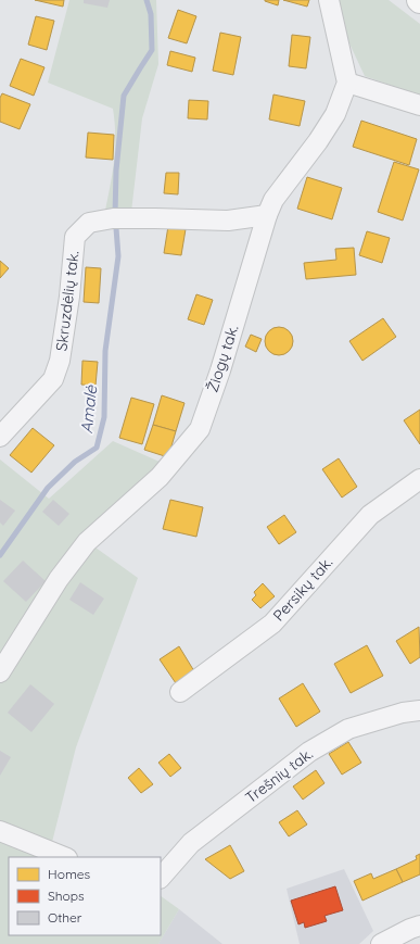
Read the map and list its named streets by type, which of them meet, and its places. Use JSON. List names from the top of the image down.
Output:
{
  "streets": {
    "street": [
      "Skruzdėlių tak.",
      "Žiogų tak.",
      "Persikų tak.",
      "Trešnių tak."
    ]
  },
  "crossings": [
    ["Skruzdėlių tak.", "Žiogų tak."]
  ],
  "water": ["Amalė"],
  "legend": ["Homes", "Shops", "Other"]
}
